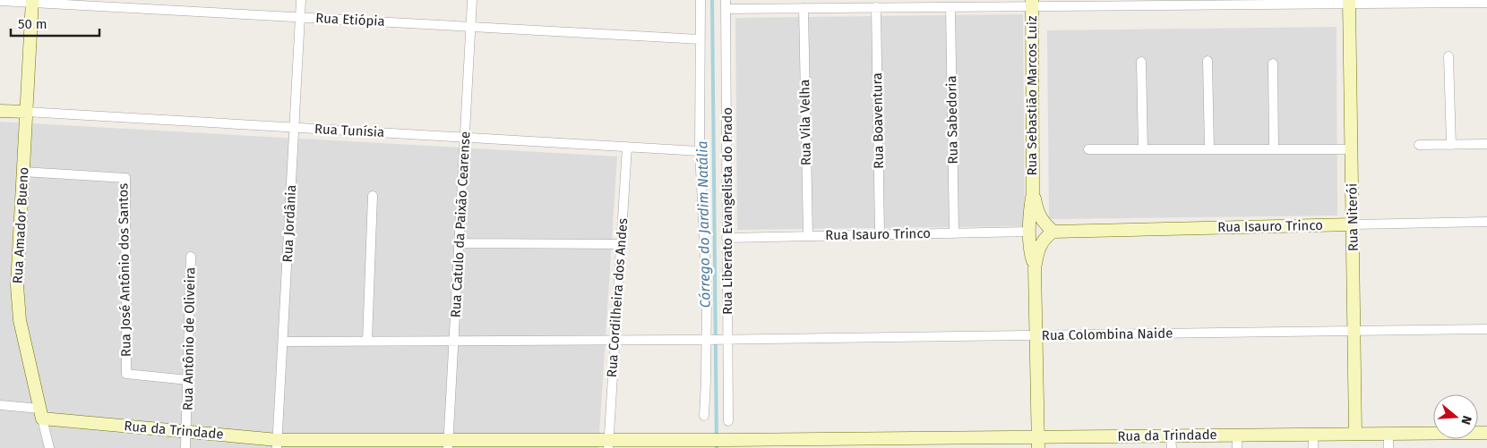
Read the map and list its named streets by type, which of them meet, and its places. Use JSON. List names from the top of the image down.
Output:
{
  "streets": {
    "main road": [
      "Rua Sebastião Marcos Luiz",
      "Rua Tunísia",
      "Rua Niterói",
      "Rua Amador Bueno",
      "Rua Isauro Trinco",
      "Rua da Trindade"
    ],
    "street": [
      "Rua Etiópia",
      "Rua Sabedoria",
      "Rua Boaventura",
      "Rua Vila Velha",
      "Rua Liberato Evangelista do Prado",
      "Rua Jordânia",
      "Rua Catulo da Paixão Cearense",
      "Rua José Antônio dos Santos",
      "Rua Cordilheira dos Andes",
      "Rua Colombina Naide",
      "Rua Antônio de Oliveira"
    ]
  },
  "crossings": [
    ["Rua Etiópia", "Rua Jordânia"],
    ["Rua Etiópia", "Rua Catulo da Paixão Cearense"],
    ["Rua Etiópia", "Rua Amador Bueno"],
    ["Rua Sebastião Marcos Luiz", "Rua Isauro Trinco"],
    ["Rua Sebastião Marcos Luiz", "Rua Colombina Naide"],
    ["Rua Sebastião Marcos Luiz", "Rua da Trindade"],
    ["Rua Sabedoria", "Rua Isauro Trinco"],
    ["Rua Boaventura", "Rua Isauro Trinco"],
    ["Rua Vila Velha", "Rua Isauro Trinco"],
    ["Rua Tunísia", "Rua Jordânia"],
    ["Rua Tunísia", "Rua Catulo da Paixão Cearense"],
    ["Rua Tunísia", "Rua Amador Bueno"],
    ["Rua Tunísia", "Rua Cordilheira dos Andes"],
    ["Rua Liberato Evangelista do Prado", "Rua Isauro Trinco"],
    ["Rua Liberato Evangelista do Prado", "Rua Colombina Naide"],
    ["Rua Niterói", "Rua Isauro Trinco"],
    ["Rua Niterói", "Rua Colombina Naide"],
    ["Rua Niterói", "Rua da Trindade"],
    ["Rua Jordânia", "Rua Colombina Naide"],
    ["Rua Jordânia", "Rua da Trindade"],
    ["Rua Catulo da Paixão Cearense", "Rua Colombina Naide"],
    ["Rua Catulo da Paixão Cearense", "Rua da Trindade"],
    ["Rua Amador Bueno", "Rua José Antônio dos Santos"],
    ["Rua Amador Bueno", "Rua da Trindade"],
    ["Rua José Antônio dos Santos", "Rua Antônio de Oliveira"],
    ["Rua Cordilheira dos Andes", "Rua Colombina Naide"],
    ["Rua Cordilheira dos Andes", "Rua da Trindade"],
    ["Rua Antônio de Oliveira", "Rua da Trindade"]
  ],
  "water": ["Córrego do Jardim Natália"],
  "scale_bar": "50 m",
  "north": "right"
}
